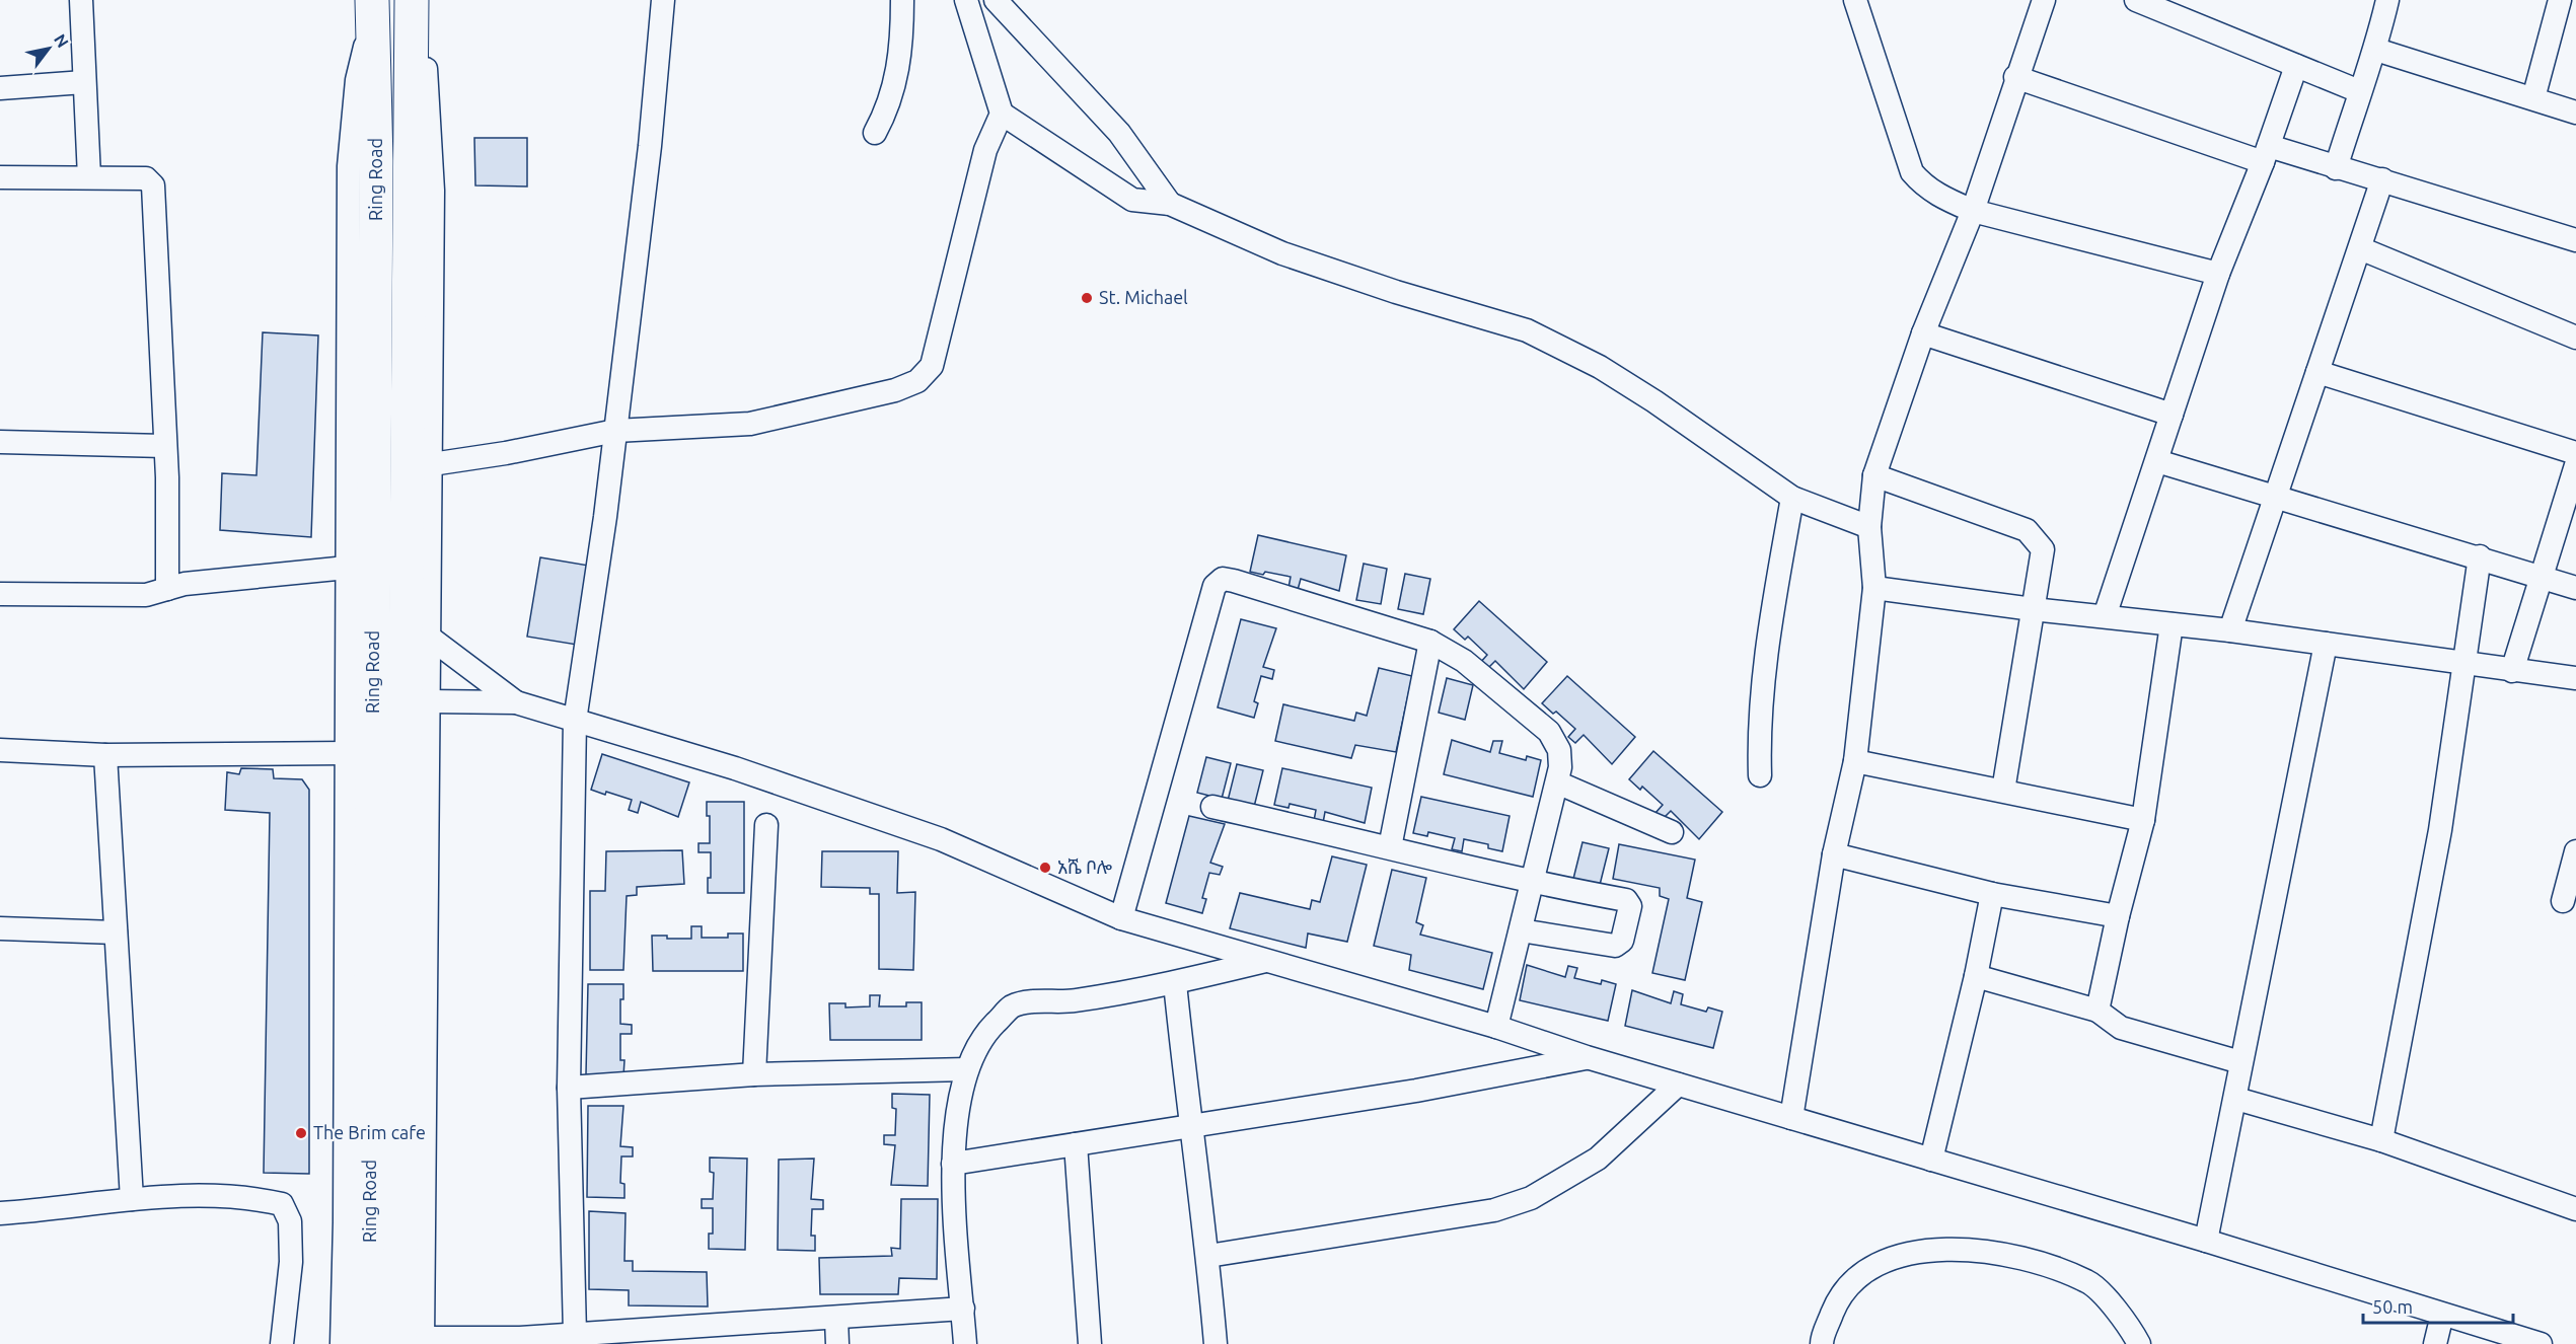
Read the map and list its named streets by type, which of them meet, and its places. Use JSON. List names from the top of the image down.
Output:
{
  "streets": {
    "highway": ["Ring Road"]
  },
  "places": ["St. Michael", "አሼ ቦሎ", "The Brim cafe"],
  "scale_bar": "50 m",
  "north": "top right"
}
